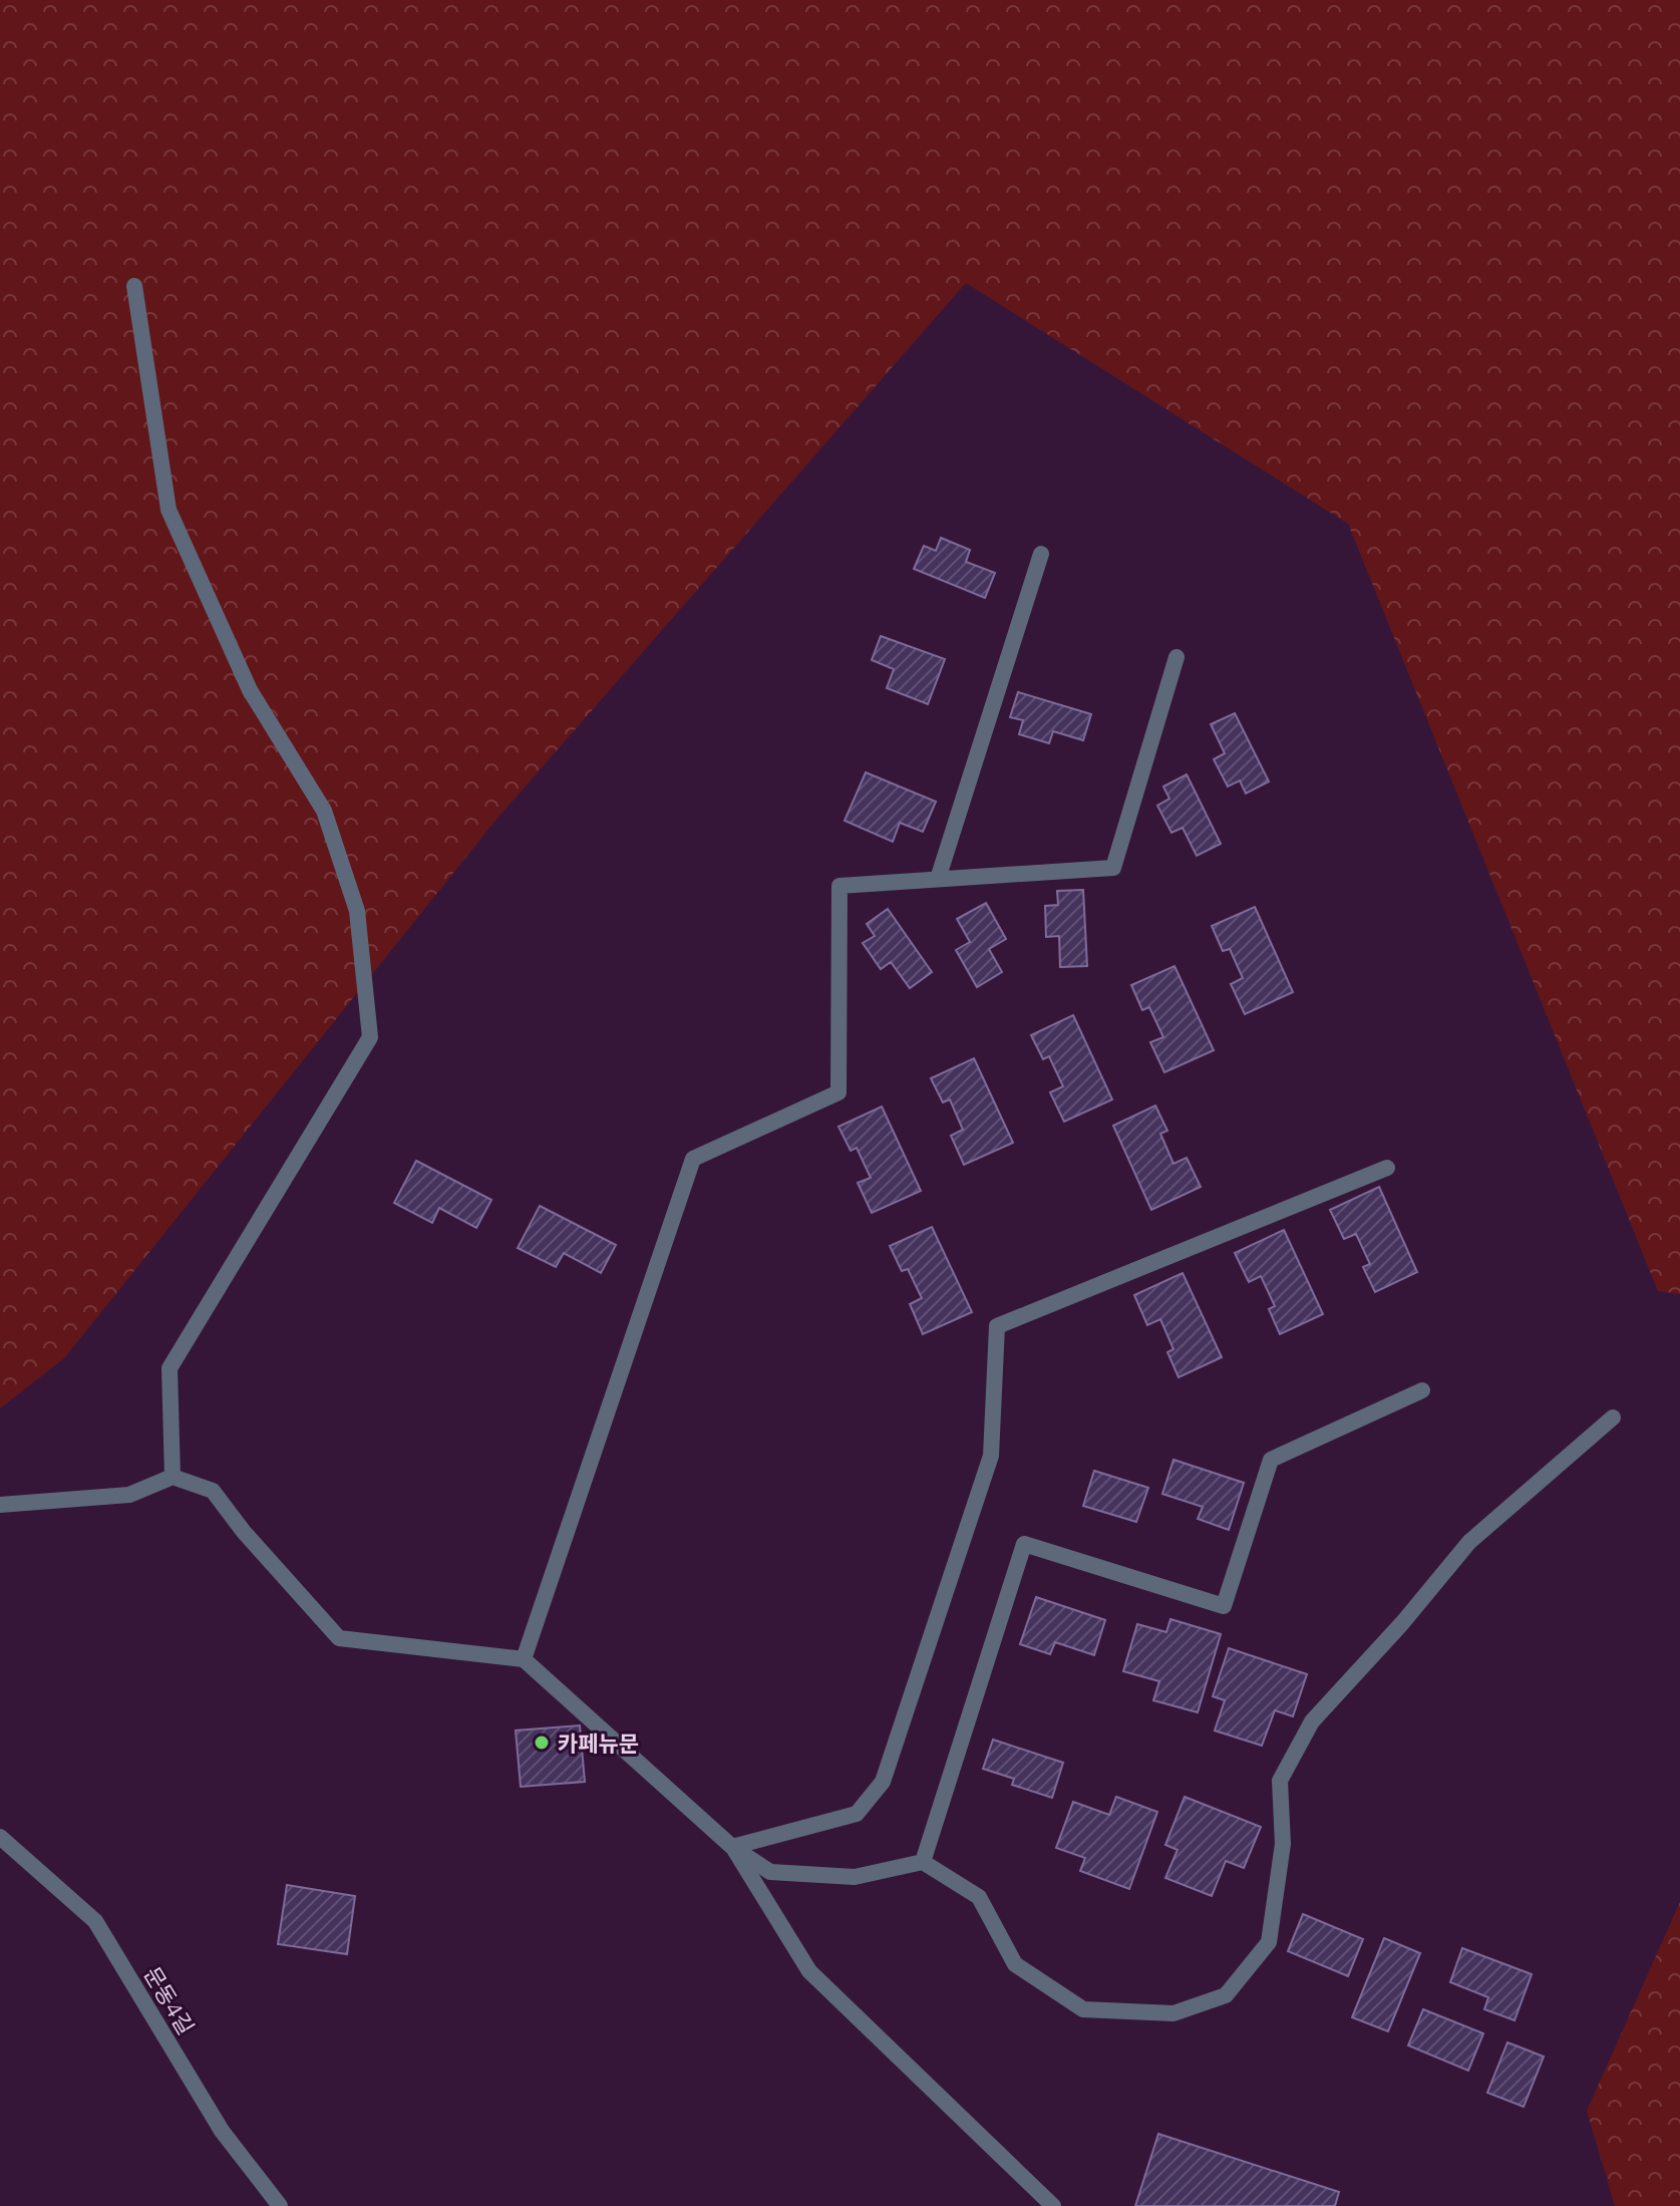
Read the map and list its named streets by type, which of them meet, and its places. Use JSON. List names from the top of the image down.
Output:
{
  "streets": {
    "street": ["문동4길"]
  },
  "places": ["카페뉴문"]
}
